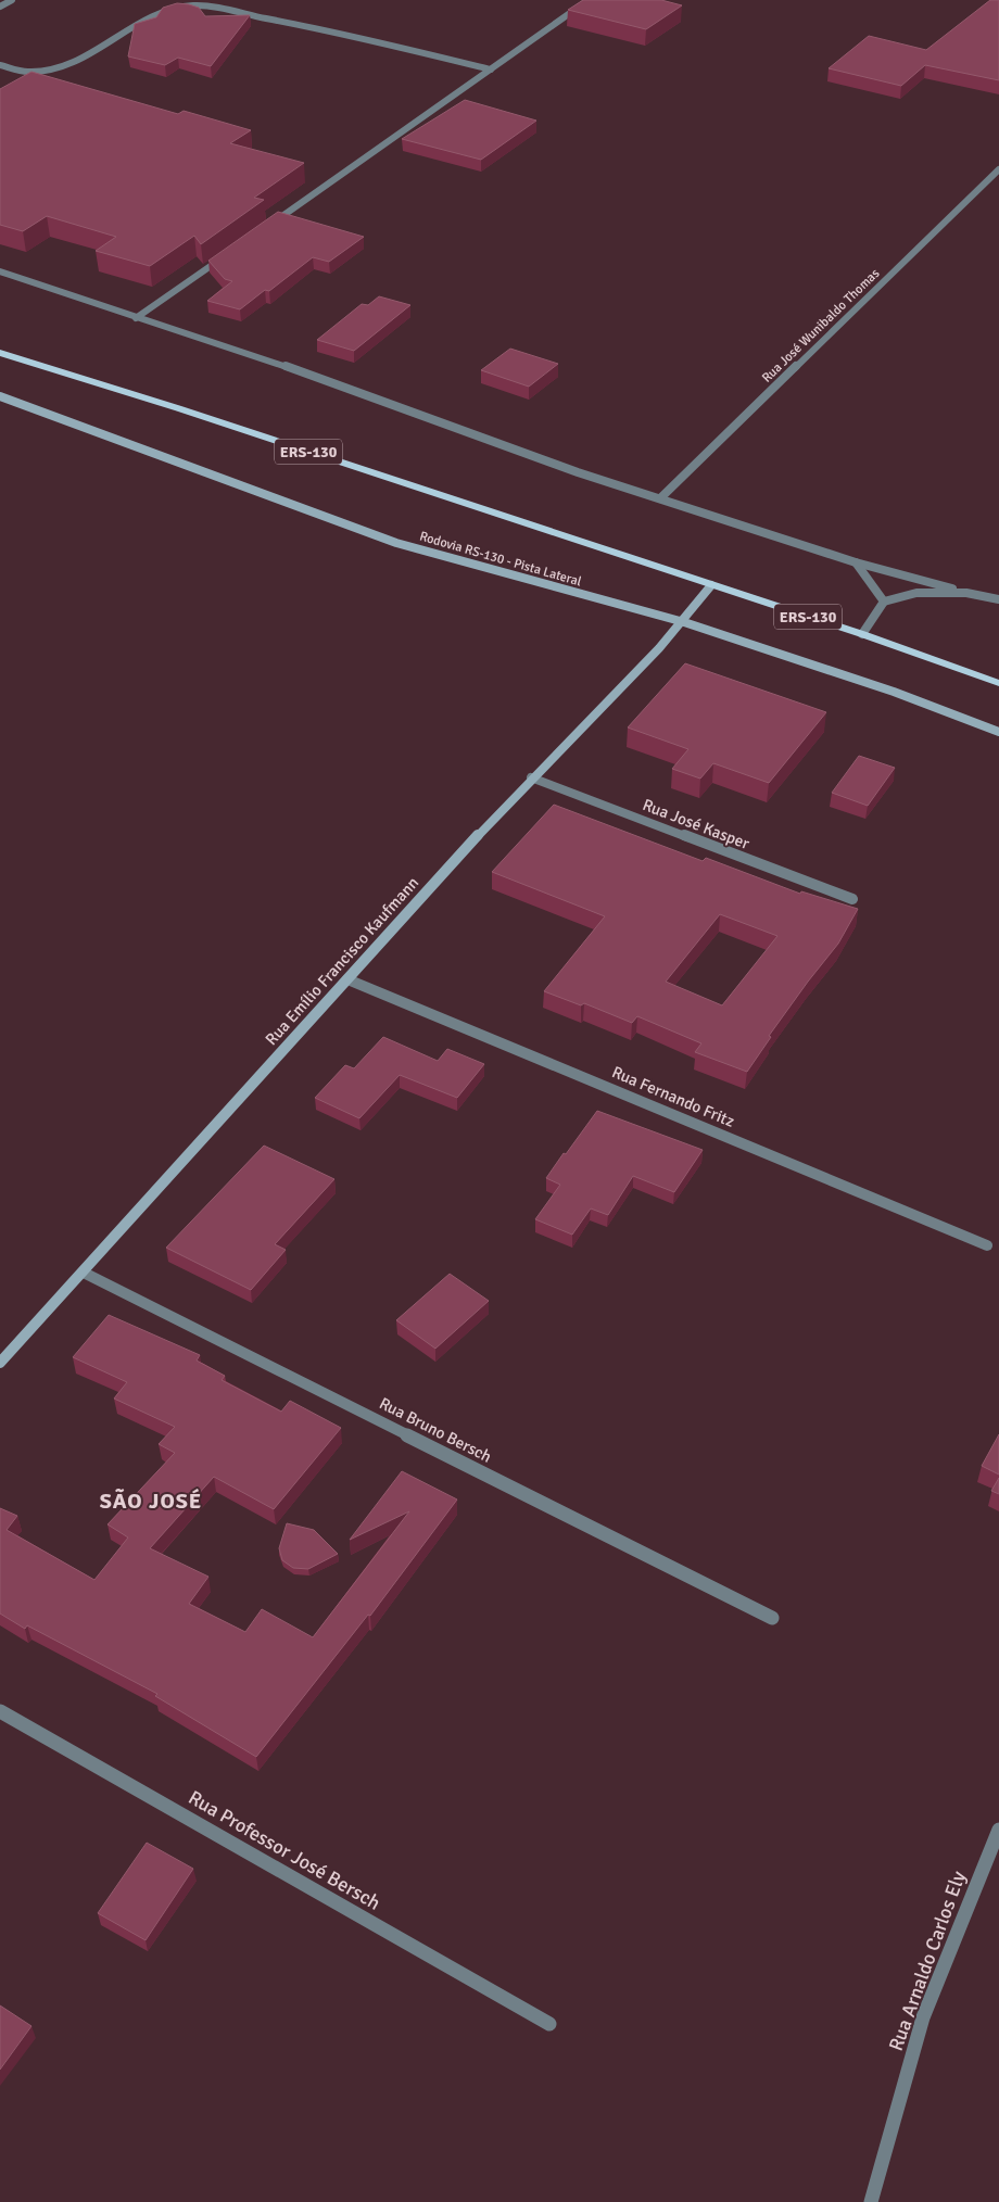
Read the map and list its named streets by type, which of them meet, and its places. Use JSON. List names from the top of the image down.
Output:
{
  "streets": {
    "main road": ["ERS-130"],
    "street": [
      "Rua José Wunibaldo Thomas",
      "Rodovia RS-130 - Pista Lateral",
      "Rua José Kasper",
      "Rua Emílio Francisco Kaufmann",
      "Rua Fernando Fritz",
      "Rua Bruno Bersch",
      "Rua Professor José Bersch",
      "Rua Arnaldo Carlos Ely"
    ]
  },
  "crossings": [
    ["ERS-130", "Rua Emílio Francisco Kaufmann"],
    ["Rodovia RS-130 - Pista Lateral", "Rua Emílio Francisco Kaufmann"],
    ["Rua José Kasper", "Rua Emílio Francisco Kaufmann"],
    ["Rua Emílio Francisco Kaufmann", "Rua Fernando Fritz"],
    ["Rua Emílio Francisco Kaufmann", "Rua Bruno Bersch"]
  ],
  "districts": ["SÃO JOSÉ"]
}
